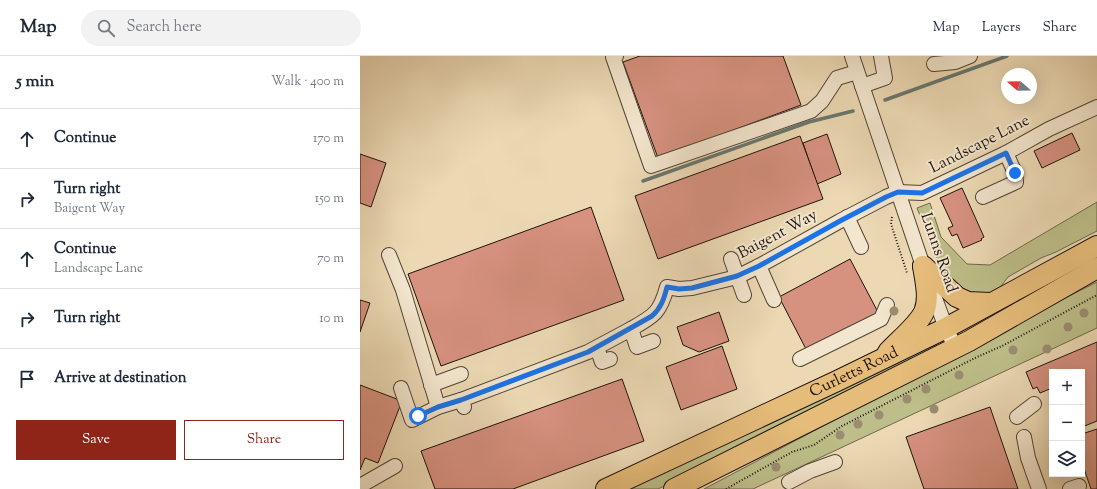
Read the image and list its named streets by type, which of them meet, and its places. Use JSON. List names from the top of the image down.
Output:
{
  "streets": {
    "highway": ["Curletts Road"],
    "street": ["Landscape Lane", "Baigent Way", "Lunns Road"]
  },
  "crossings": [
    ["Landscape Lane", "Baigent Way"],
    ["Landscape Lane", "Lunns Road"],
    ["Baigent Way", "Lunns Road"],
    ["Lunns Road", "Curletts Road"]
  ],
  "north": "left",
  "page": {
    "header": "Map",
    "search": "Search here",
    "nav": ["Map", "Layers", "Share"],
    "heading": ["5 min", "Walk · 400 m"],
    "list": [
      ["Continue", "170 m"],
      ["Turn right", "Baigent Way", "150 m"],
      ["Continue", "Landscape Lane", "70 m"],
      ["Turn right", "10 m"],
      "Arrive at destination"
    ],
    "map_buttons": ["+", "−"],
    "buttons": ["Save", "Share"]
  }
}
